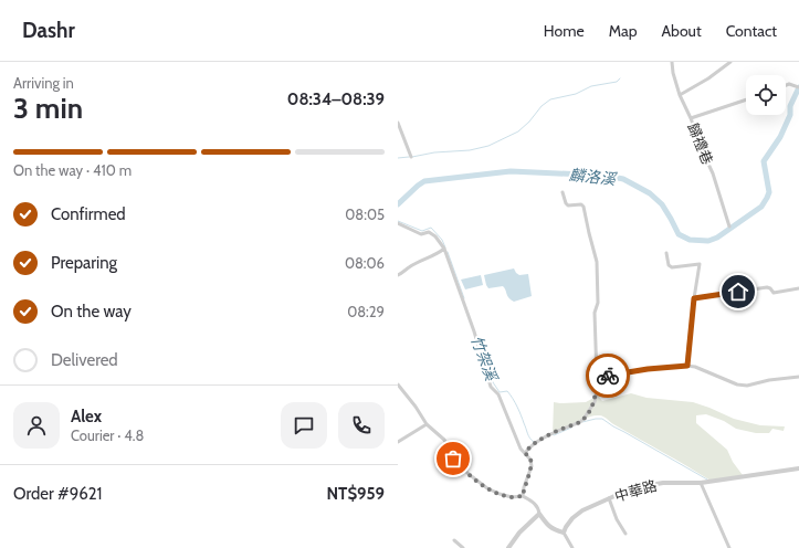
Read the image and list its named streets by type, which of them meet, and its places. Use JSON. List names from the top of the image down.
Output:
{
  "streets": {
    "street": ["歸禮巷", "中華路"]
  },
  "water": ["麟洛溪", "竹架溪"],
  "page": {
    "header": "Dashr",
    "nav": [
      "Home",
      "Map",
      "About",
      "Contact"
    ],
    "heading": ["3 min", "Arriving in", "08:34–08:39"],
    "panel": [
      "Alex",
      "Courier · 4.8",
      "Order #9621",
      "NT$959"
    ],
    "bar": "On the way · 410 m",
    "list": [
      ["Confirmed", "08:05"],
      ["Preparing", "08:06"],
      ["On the way", "08:29"],
      "Delivered"
    ]
  }
}
